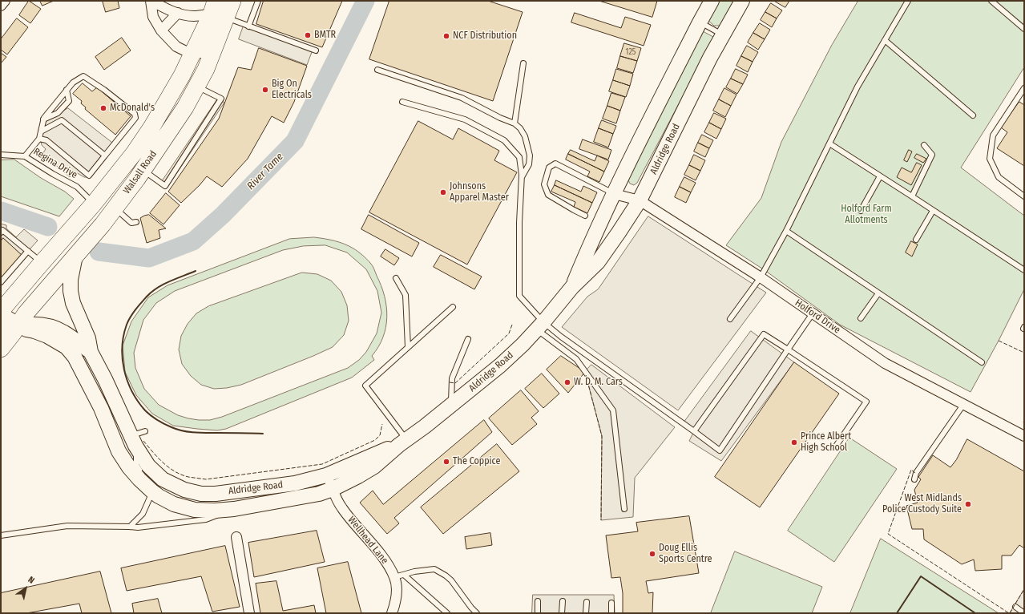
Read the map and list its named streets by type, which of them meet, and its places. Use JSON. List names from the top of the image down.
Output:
{
  "streets": {
    "highway": ["Walsall Road"],
    "main road": ["Aldridge Road"],
    "street": ["Holford Drive", "Wellhead Lane"],
    "lane": ["Regina Drive"]
  },
  "crossings": [
    ["Aldridge Road", "Walsall Road"],
    ["Aldridge Road", "Holford Drive"],
    ["Aldridge Road", "Wellhead Lane"],
    ["Regina Drive", "Walsall Road"]
  ],
  "water": ["River Tame"],
  "parks": ["Holford Farm Allotments"],
  "places": [
    "BMTR",
    "NCF Distribution",
    "Big On Electricals",
    "McDonald's",
    "Johnsons Apparel Master",
    "W. D. M. Cars",
    "Prince Albert High School",
    "The Coppice",
    "West Midlands Police Custody Suite",
    "Doug Ellis Sports Centre"
  ],
  "house_numbers": ["125"],
  "north": "top right"
}
